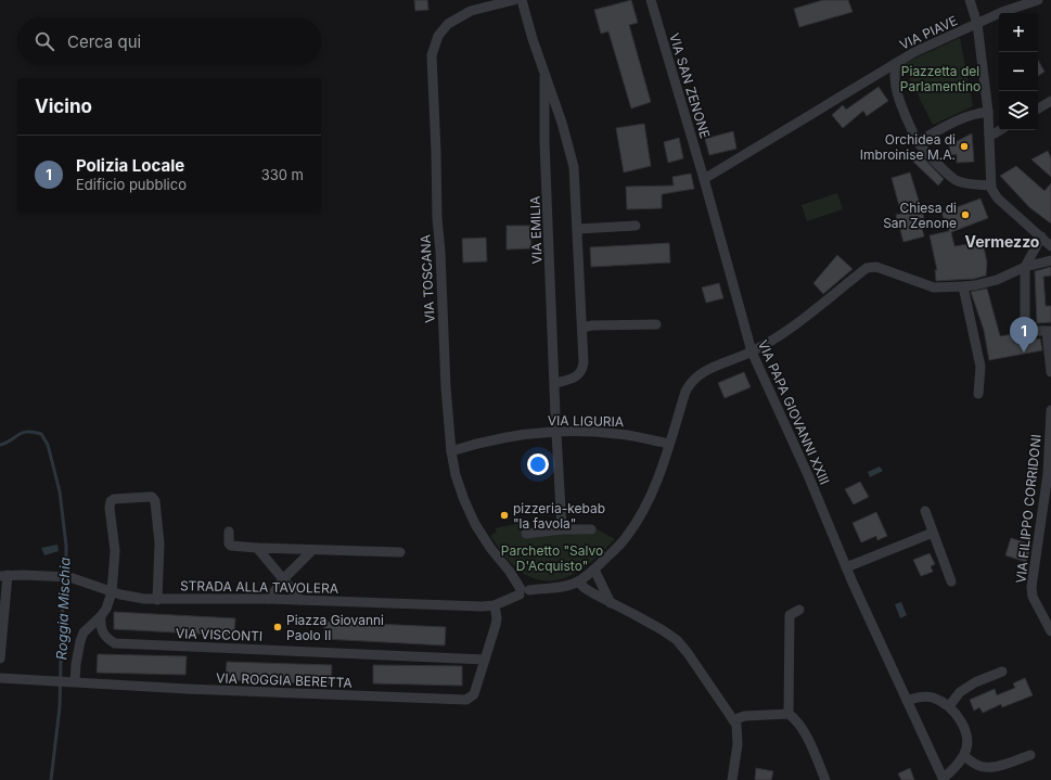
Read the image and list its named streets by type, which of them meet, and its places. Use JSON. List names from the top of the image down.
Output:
{
  "streets": {
    "street": [
      "VIA PIAVE",
      "VIA SAN ZENONE",
      "VIA EMILIA",
      "VIA TOSCANA",
      "VIA PAPA GIOVANNI XXIII",
      "VIA LIGURIA",
      "VIA FILIPPO CORRIDONI",
      "STRADA ALLA TAVOLERA",
      "VIA VISCONTI",
      "VIA ROGGIA BERETTA"
    ]
  },
  "crossings": [
    ["VIA SAN ZENONE", "VIA PAPA GIOVANNI XXIII"],
    ["VIA EMILIA", "VIA LIGURIA"],
    ["VIA TOSCANA", "VIA LIGURIA"],
    ["VIA TOSCANA", "STRADA ALLA TAVOLERA"],
    ["VIA PAPA GIOVANNI XXIII", "STRADA ALLA TAVOLERA"],
    ["VIA LIGURIA", "STRADA ALLA TAVOLERA"],
    ["STRADA ALLA TAVOLERA", "VIA ROGGIA BERETTA"],
    ["VIA VISCONTI", "VIA ROGGIA BERETTA"]
  ],
  "districts": ["Vermezzo"],
  "water": ["Roggia Mischia"],
  "parks": ["Piazzetta del Parlamentino", "Parchetto \"Salvo D'Acquisto\""],
  "places": [
    "Orchidea di Imbroinise M.A.",
    "Chiesa di San Zenone",
    "pizzeria-kebab \"la favola\"",
    "Piazza Giovanni Paolo II"
  ],
  "page": {
    "map_buttons": ["+", "−"],
    "search": "Cerca qui",
    "heading": "Vicino",
    "list": [
      {
        "mark": "1",
        "name": "Polizia Locale",
        "note": "Edificio pubblico",
        "value": "330 m"
      }
    ],
    "pins": "1"
  }
}
